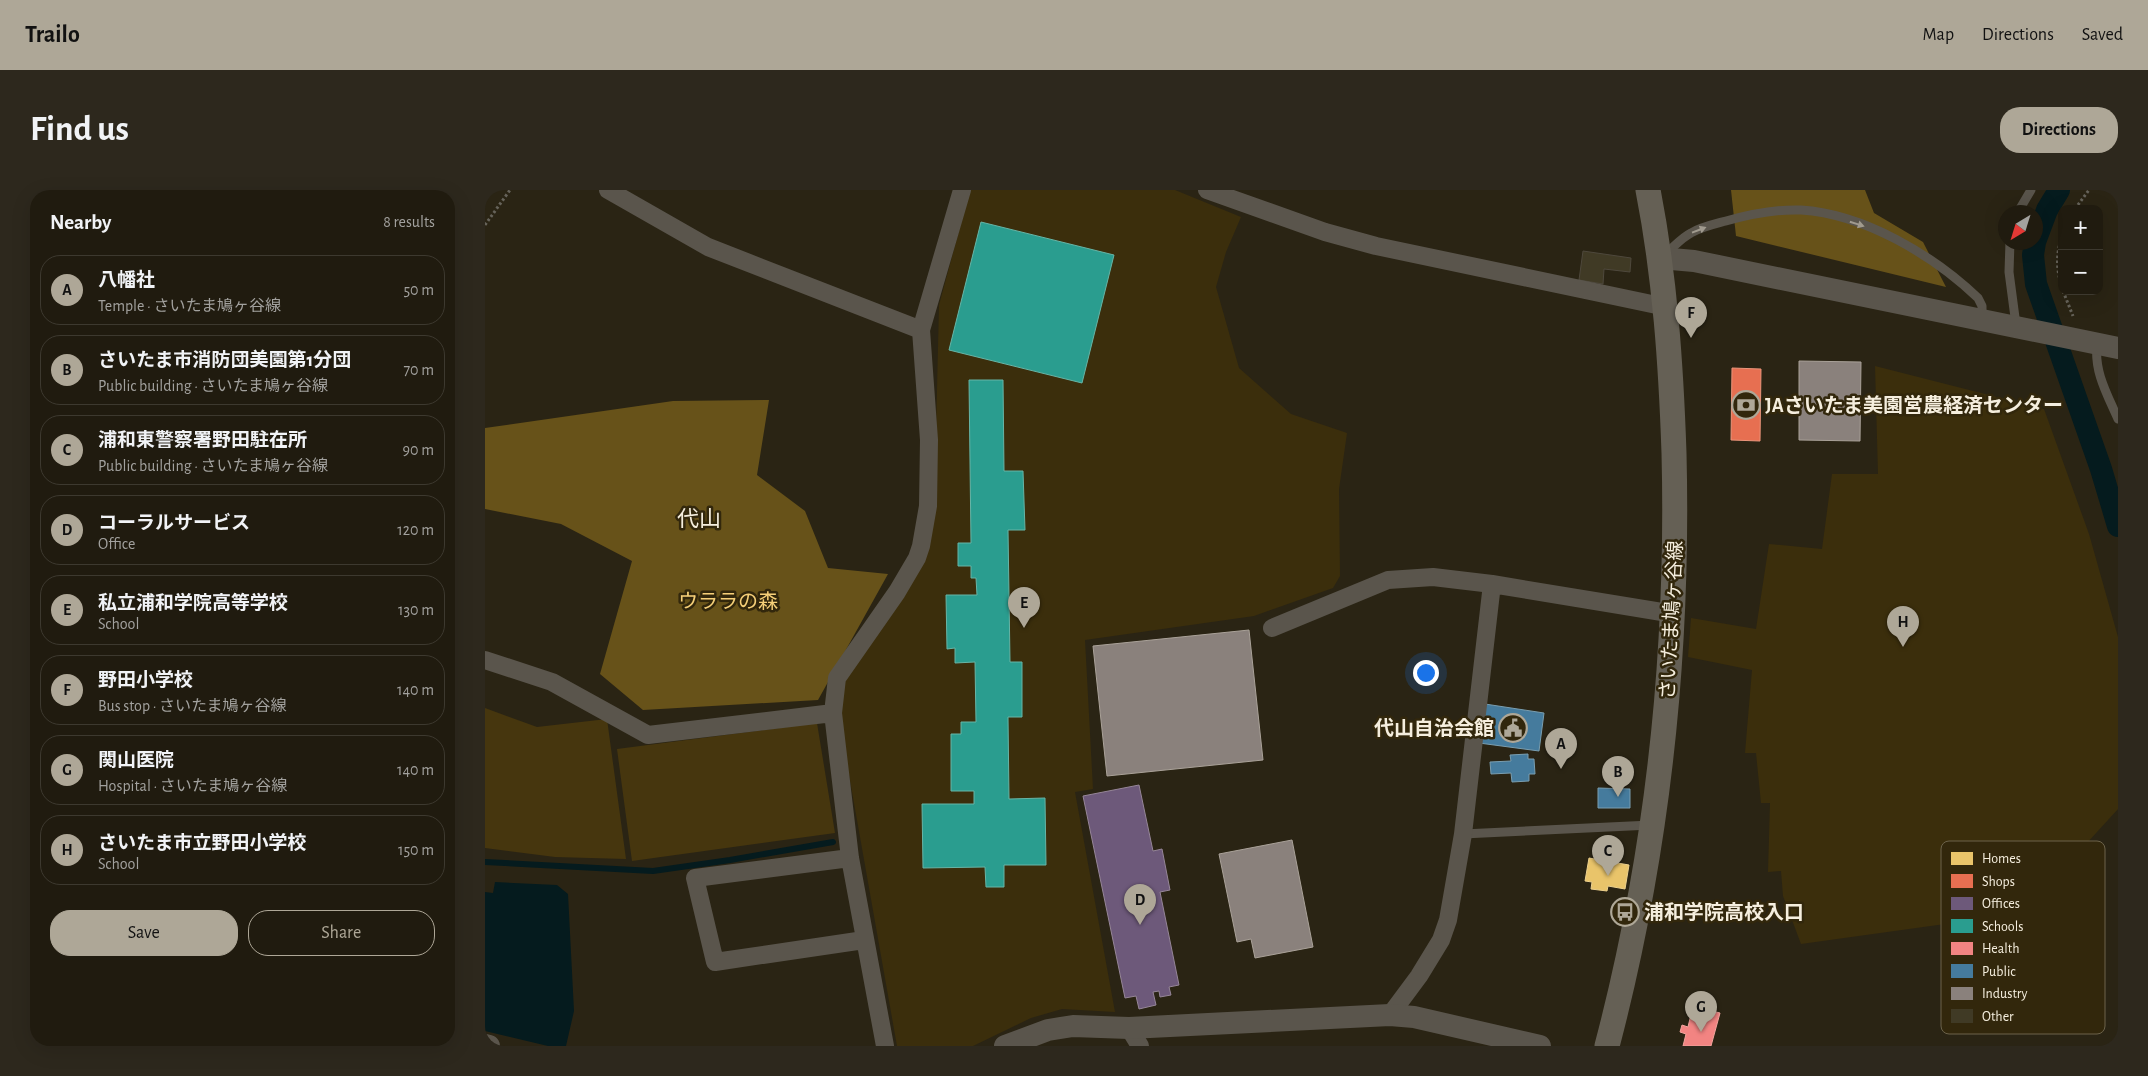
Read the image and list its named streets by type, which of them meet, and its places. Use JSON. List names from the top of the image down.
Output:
{
  "streets": {
    "main road": ["さいたま鳩ヶ谷線"]
  },
  "districts": ["代山"],
  "parks": ["ウララの森"],
  "places": {
    "bank": ["JAさいたま美園営農経済センター"],
    "public building": ["代山自治会館"],
    "bus stop": ["浦和学院高校入口"]
  },
  "legend": [
    "Homes",
    "Shops",
    "Offices",
    "Schools",
    "Health",
    "Public",
    "Industry",
    "Other"
  ],
  "north": "bottom left",
  "page": {
    "header": "Trailo",
    "nav": ["Map", "Directions", "Saved"],
    "buttons": [
      "Directions",
      ["Save", "Share"]
    ],
    "title": "Find us",
    "heading": ["Nearby", "8 results"],
    "map_buttons": ["+", "−"],
    "list": [
      {
        "mark": "A",
        "name": "八幡社",
        "note": "Temple · さいたま鳩ヶ谷線",
        "value": "50 m"
      },
      {
        "mark": "B",
        "name": "さいたま市消防団美園第1分団",
        "note": "Public building · さいたま鳩ヶ谷線",
        "value": "70 m"
      },
      {
        "mark": "C",
        "name": "浦和東警察署野田駐在所",
        "note": "Public building · さいたま鳩ヶ谷線",
        "value": "90 m"
      },
      {
        "mark": "D",
        "name": "コーラルサービス",
        "note": "Office",
        "value": "120 m"
      },
      {
        "mark": "E",
        "name": "私立浦和学院高等学校",
        "note": "School",
        "value": "130 m"
      },
      {
        "mark": "F",
        "name": "野田小学校",
        "note": "Bus stop · さいたま鳩ヶ谷線",
        "value": "140 m"
      },
      {
        "mark": "G",
        "name": "関山医院",
        "note": "Hospital · さいたま鳩ヶ谷線",
        "value": "140 m"
      },
      {
        "mark": "H",
        "name": "さいたま市立野田小学校",
        "note": "School",
        "value": "150 m"
      }
    ],
    "pins": [
      "F",
      "E",
      "H",
      "A",
      "B",
      "C",
      "D",
      "G"
    ]
  }
}
